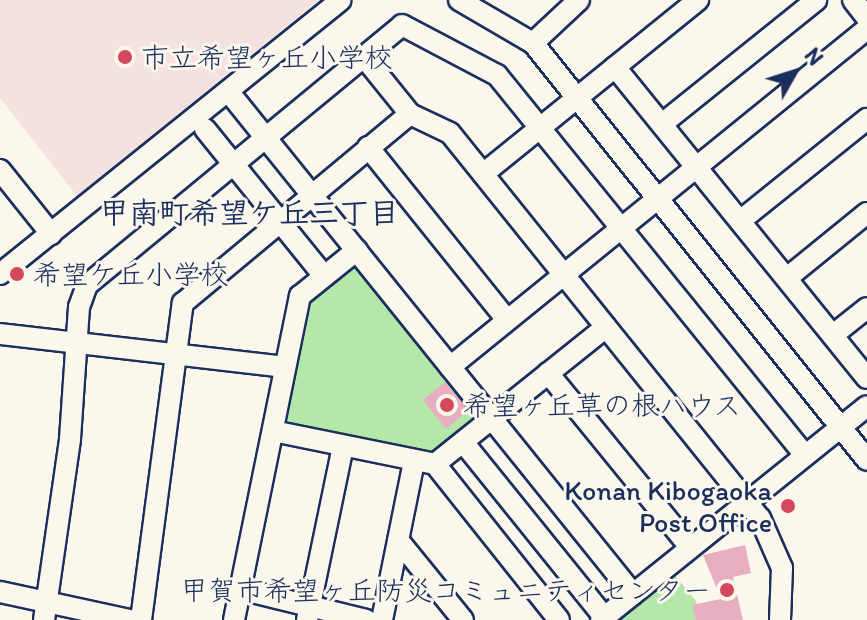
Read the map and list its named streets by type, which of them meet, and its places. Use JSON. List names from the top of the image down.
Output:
{
  "districts": ["甲南町希望ケ丘三丁目"],
  "places": [
    "市立希望ヶ丘小学校",
    "希望ケ丘小学校",
    "希望ヶ丘草の根ハウス",
    "Konan Kibogaoka Post Office",
    "甲賀市希望ヶ丘防災コミュニティセンター"
  ],
  "north": "top right"
}
